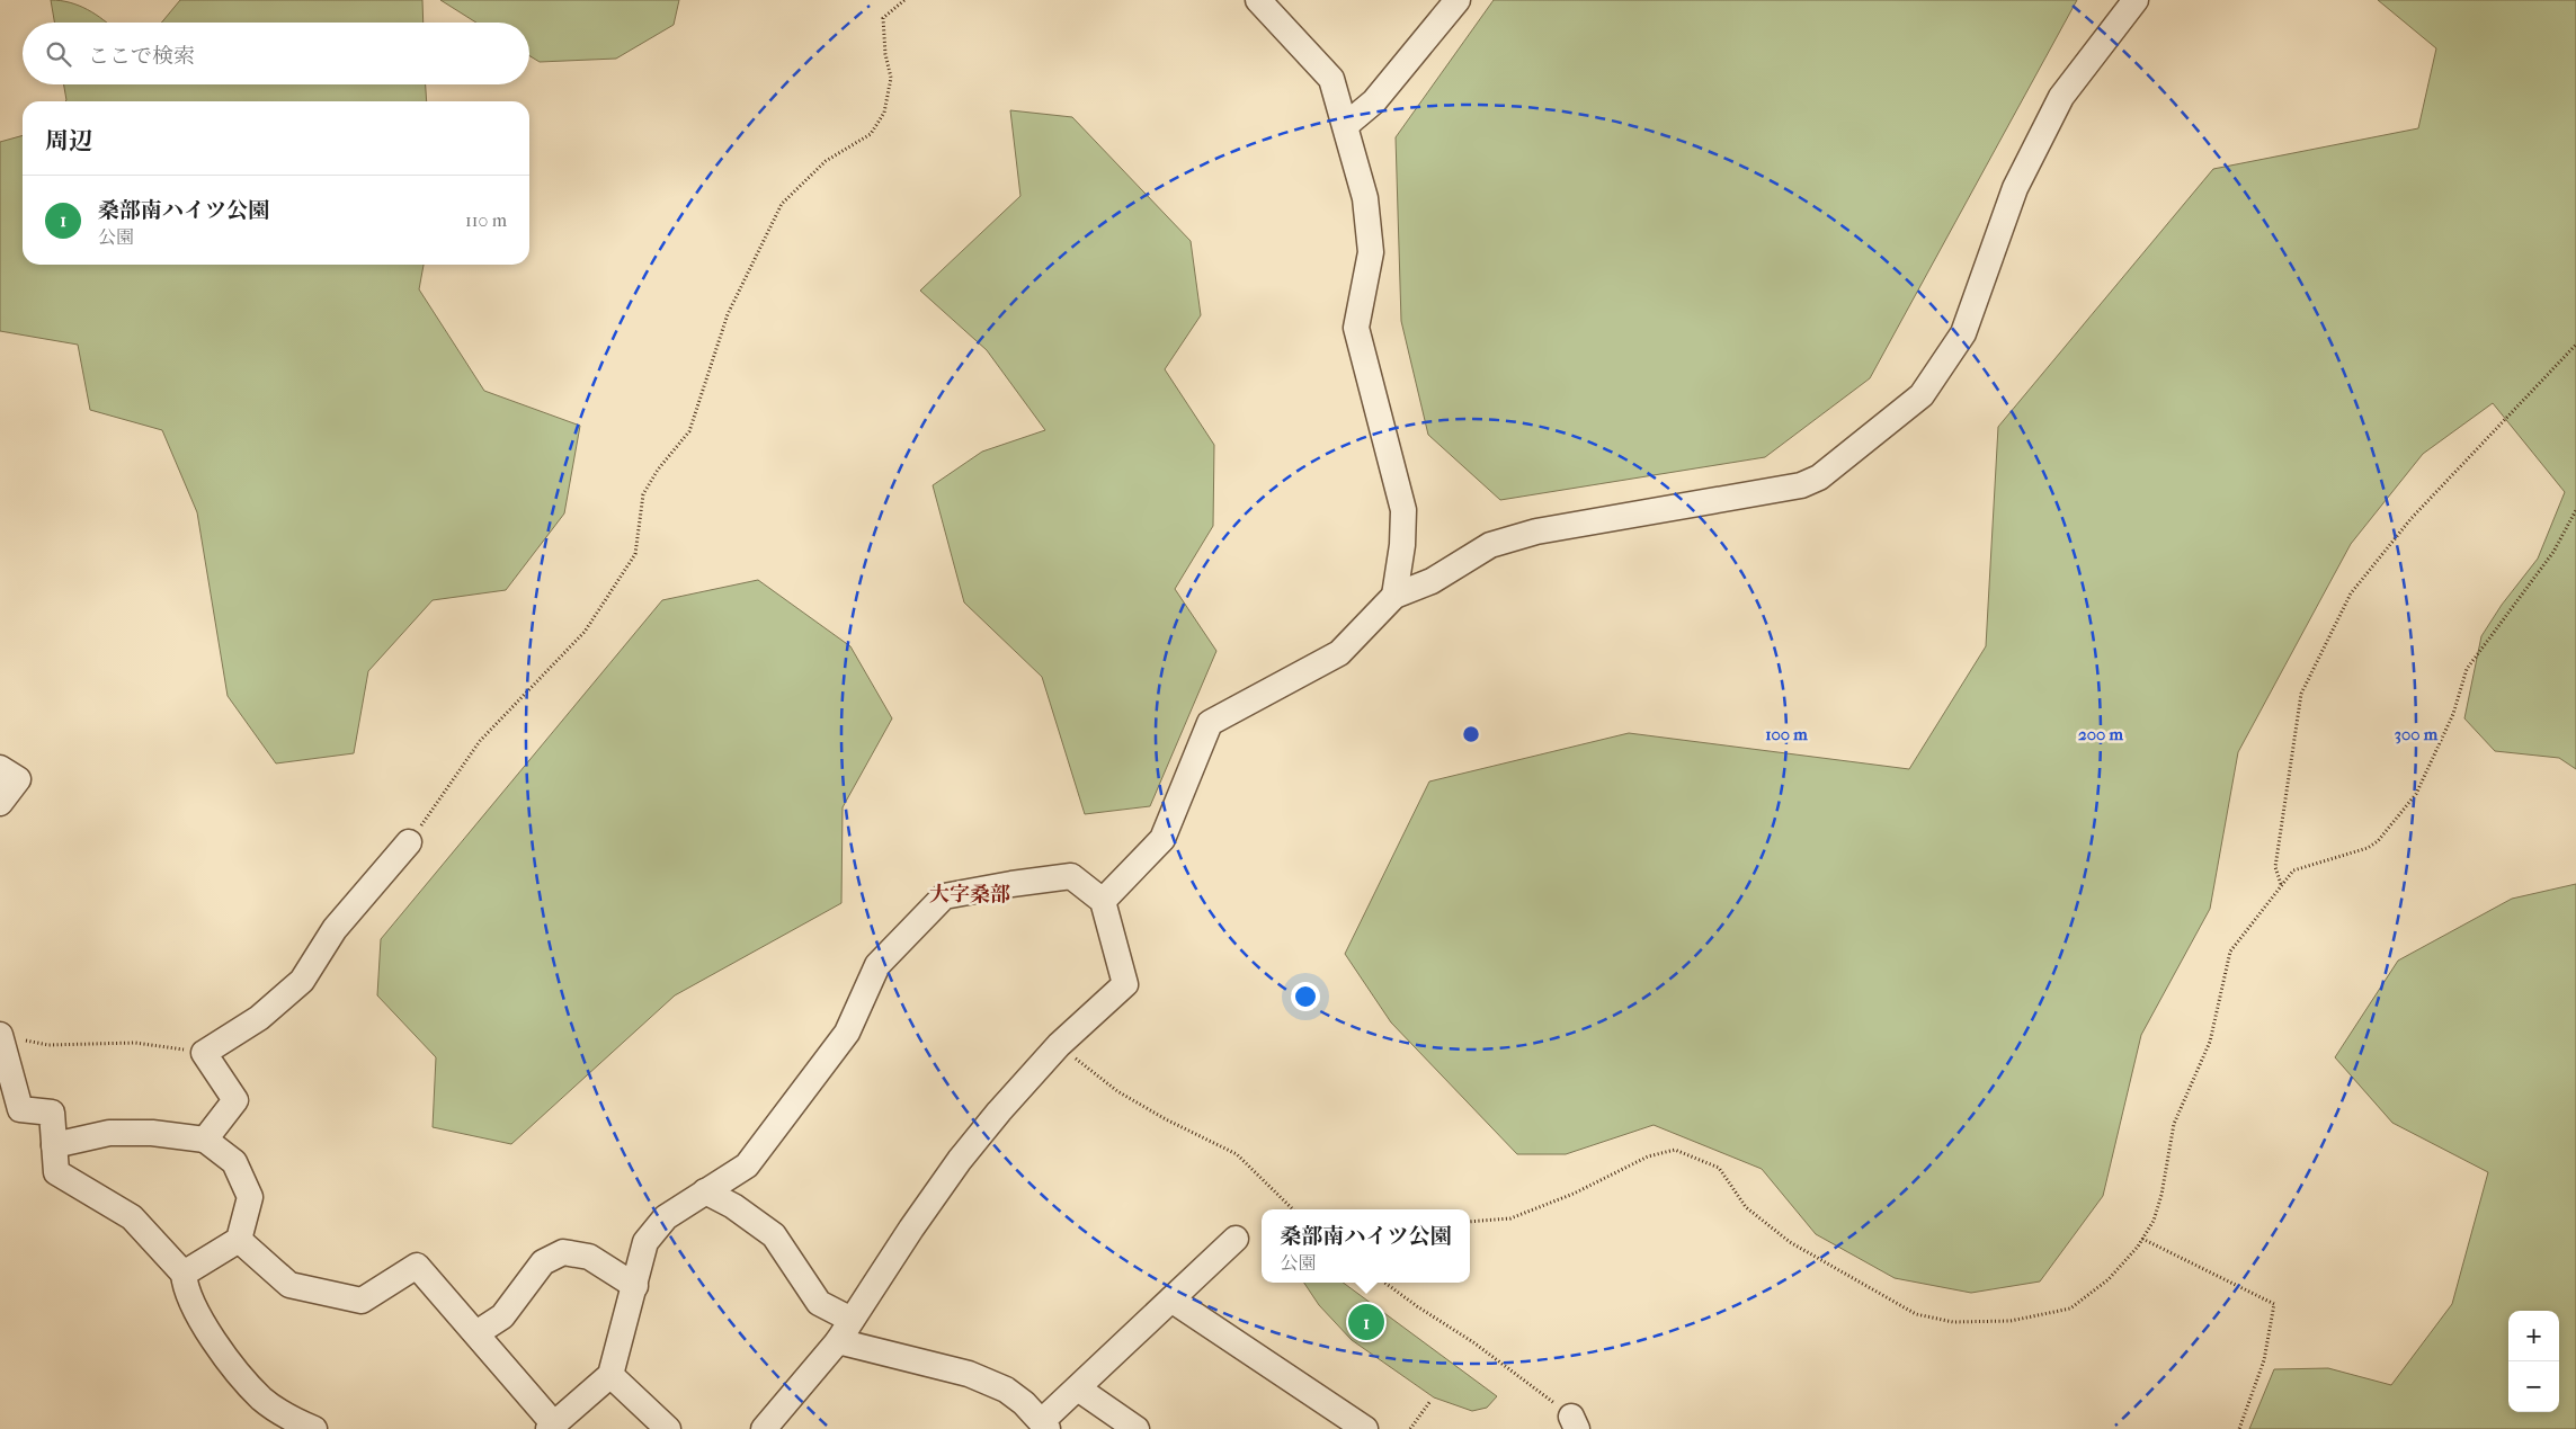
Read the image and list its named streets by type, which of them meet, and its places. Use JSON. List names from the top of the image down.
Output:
{
  "districts": ["大字桑部"],
  "page": {
    "search": "ここで検索",
    "heading": "周辺",
    "list": [
      {
        "mark": "1",
        "name": "桑部南ハイツ公園",
        "note": "公園",
        "value": "110 m"
      }
    ],
    "popup": ["桑部南ハイツ公園", "公園"],
    "pins": "1",
    "map_buttons": ["+", "−"]
  },
  "rings": ["100 m", "200 m", "300 m"]
}
